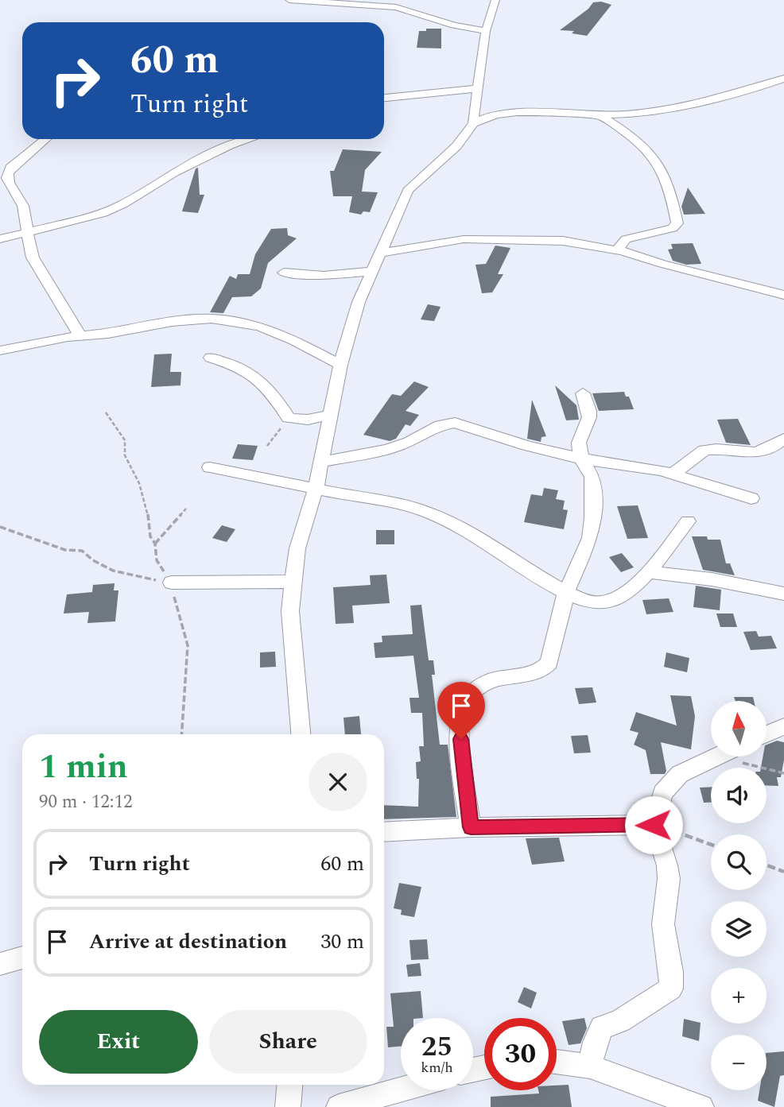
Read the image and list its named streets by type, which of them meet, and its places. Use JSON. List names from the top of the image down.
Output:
{
  "north": "top",
  "page": {
    "turn": ["60 m", "Turn right"],
    "map_buttons": ["+", "−"],
    "heading": ["1 min", "90 m · 12:12"],
    "list": [
      {
        "name": "Turn right",
        "value": "60 m"
      },
      {
        "name": "Arrive at destination",
        "value": "30 m"
      }
    ],
    "buttons": ["Exit", "Share"],
    "speed": "25 km/h",
    "limit": "30"
  }
}
